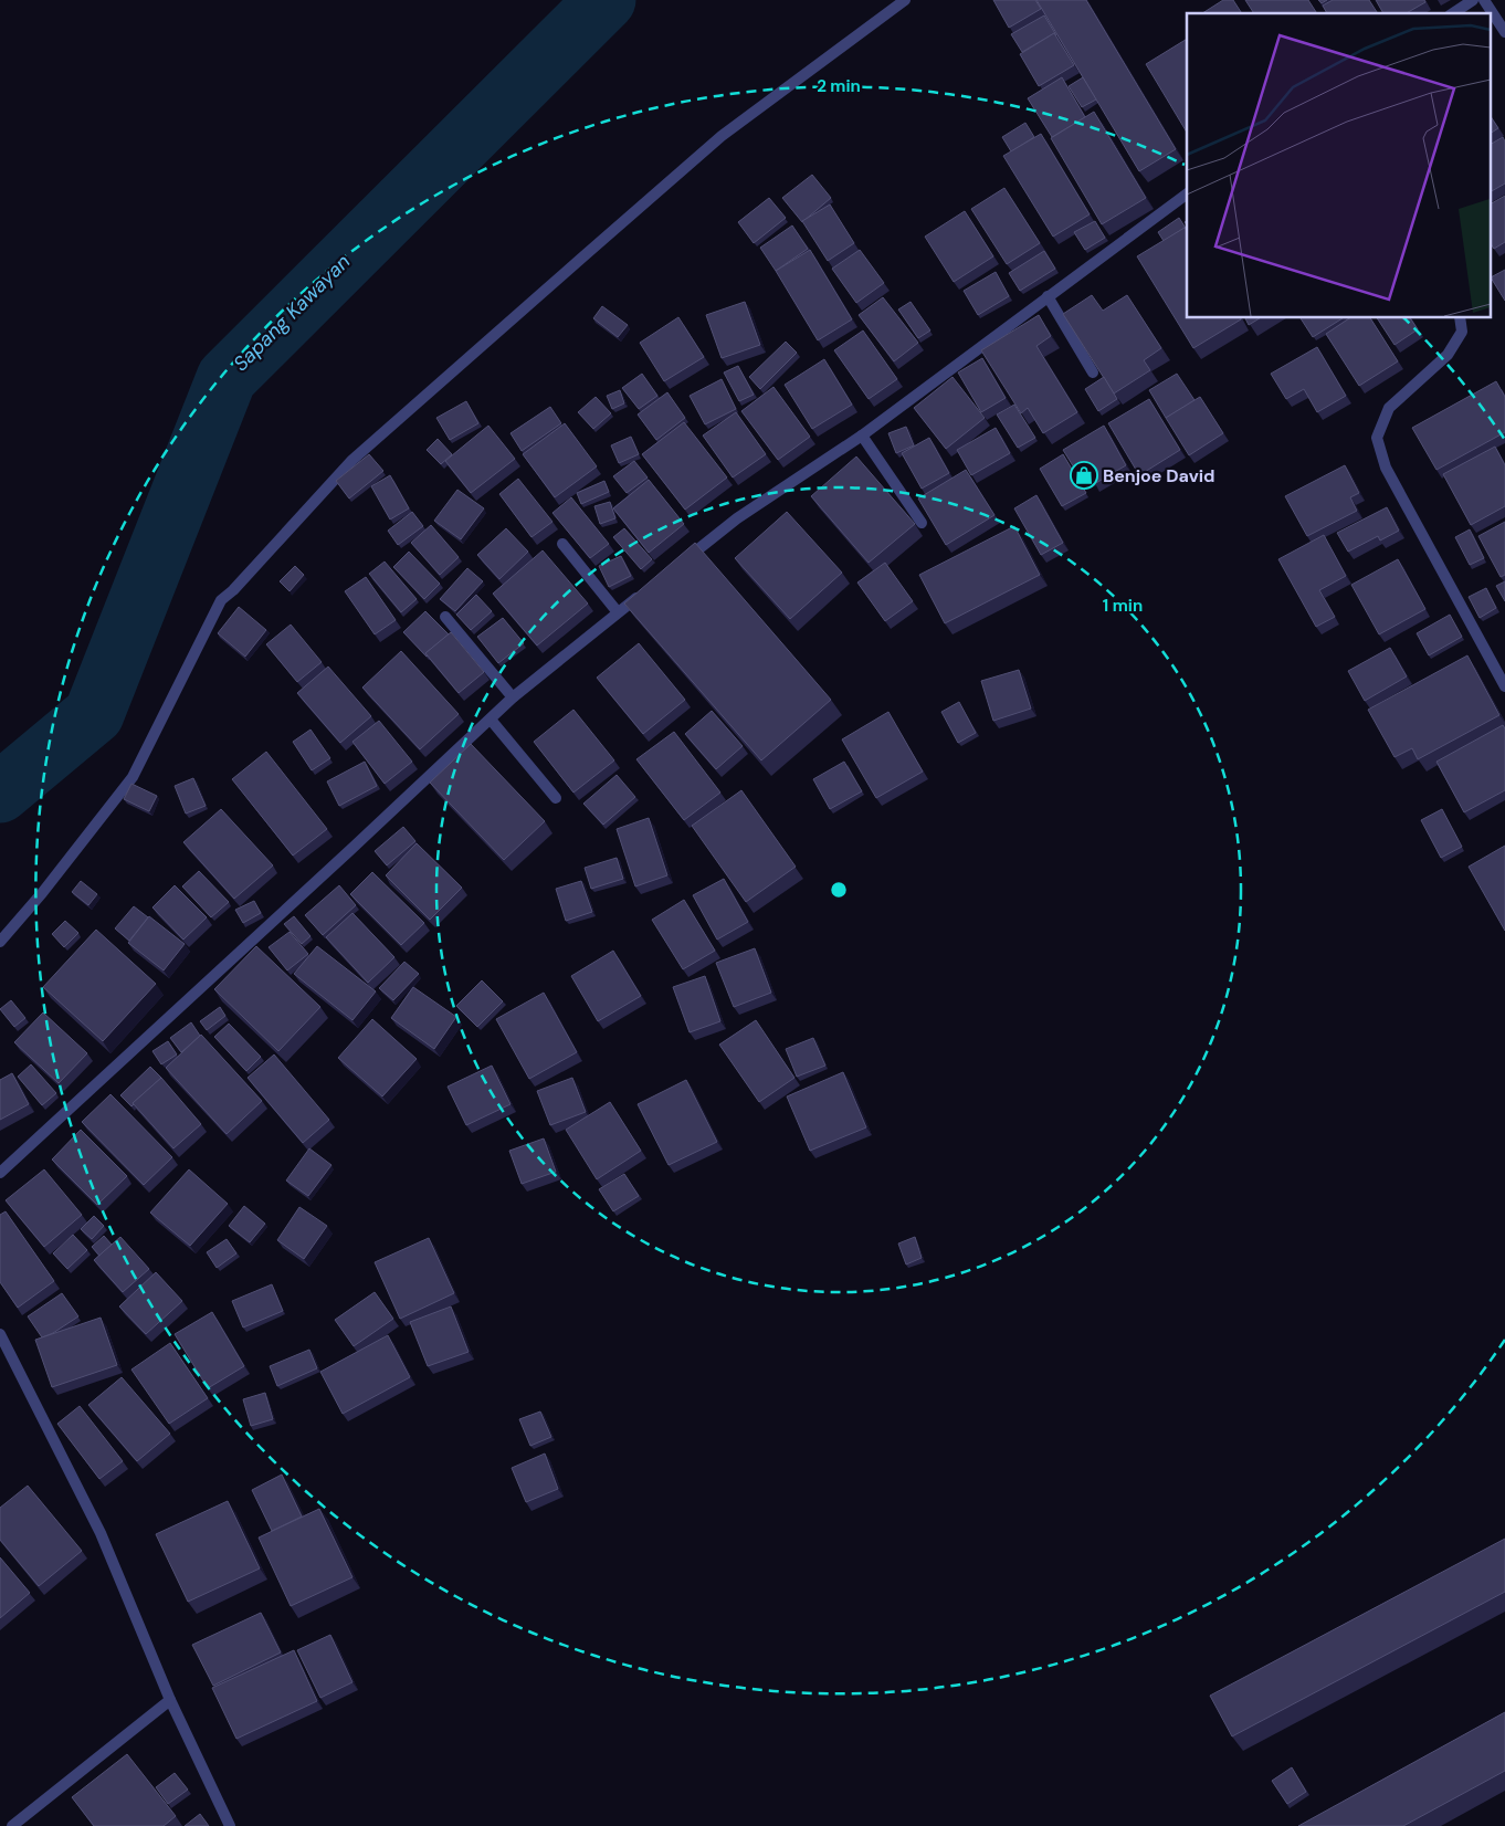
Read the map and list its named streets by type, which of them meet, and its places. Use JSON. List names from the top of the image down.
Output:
{
  "water": ["Sapang Kawayan"],
  "places": {
    "shop": ["Benjoe David"]
  },
  "rings": ["2 min", "1 min"]
}
